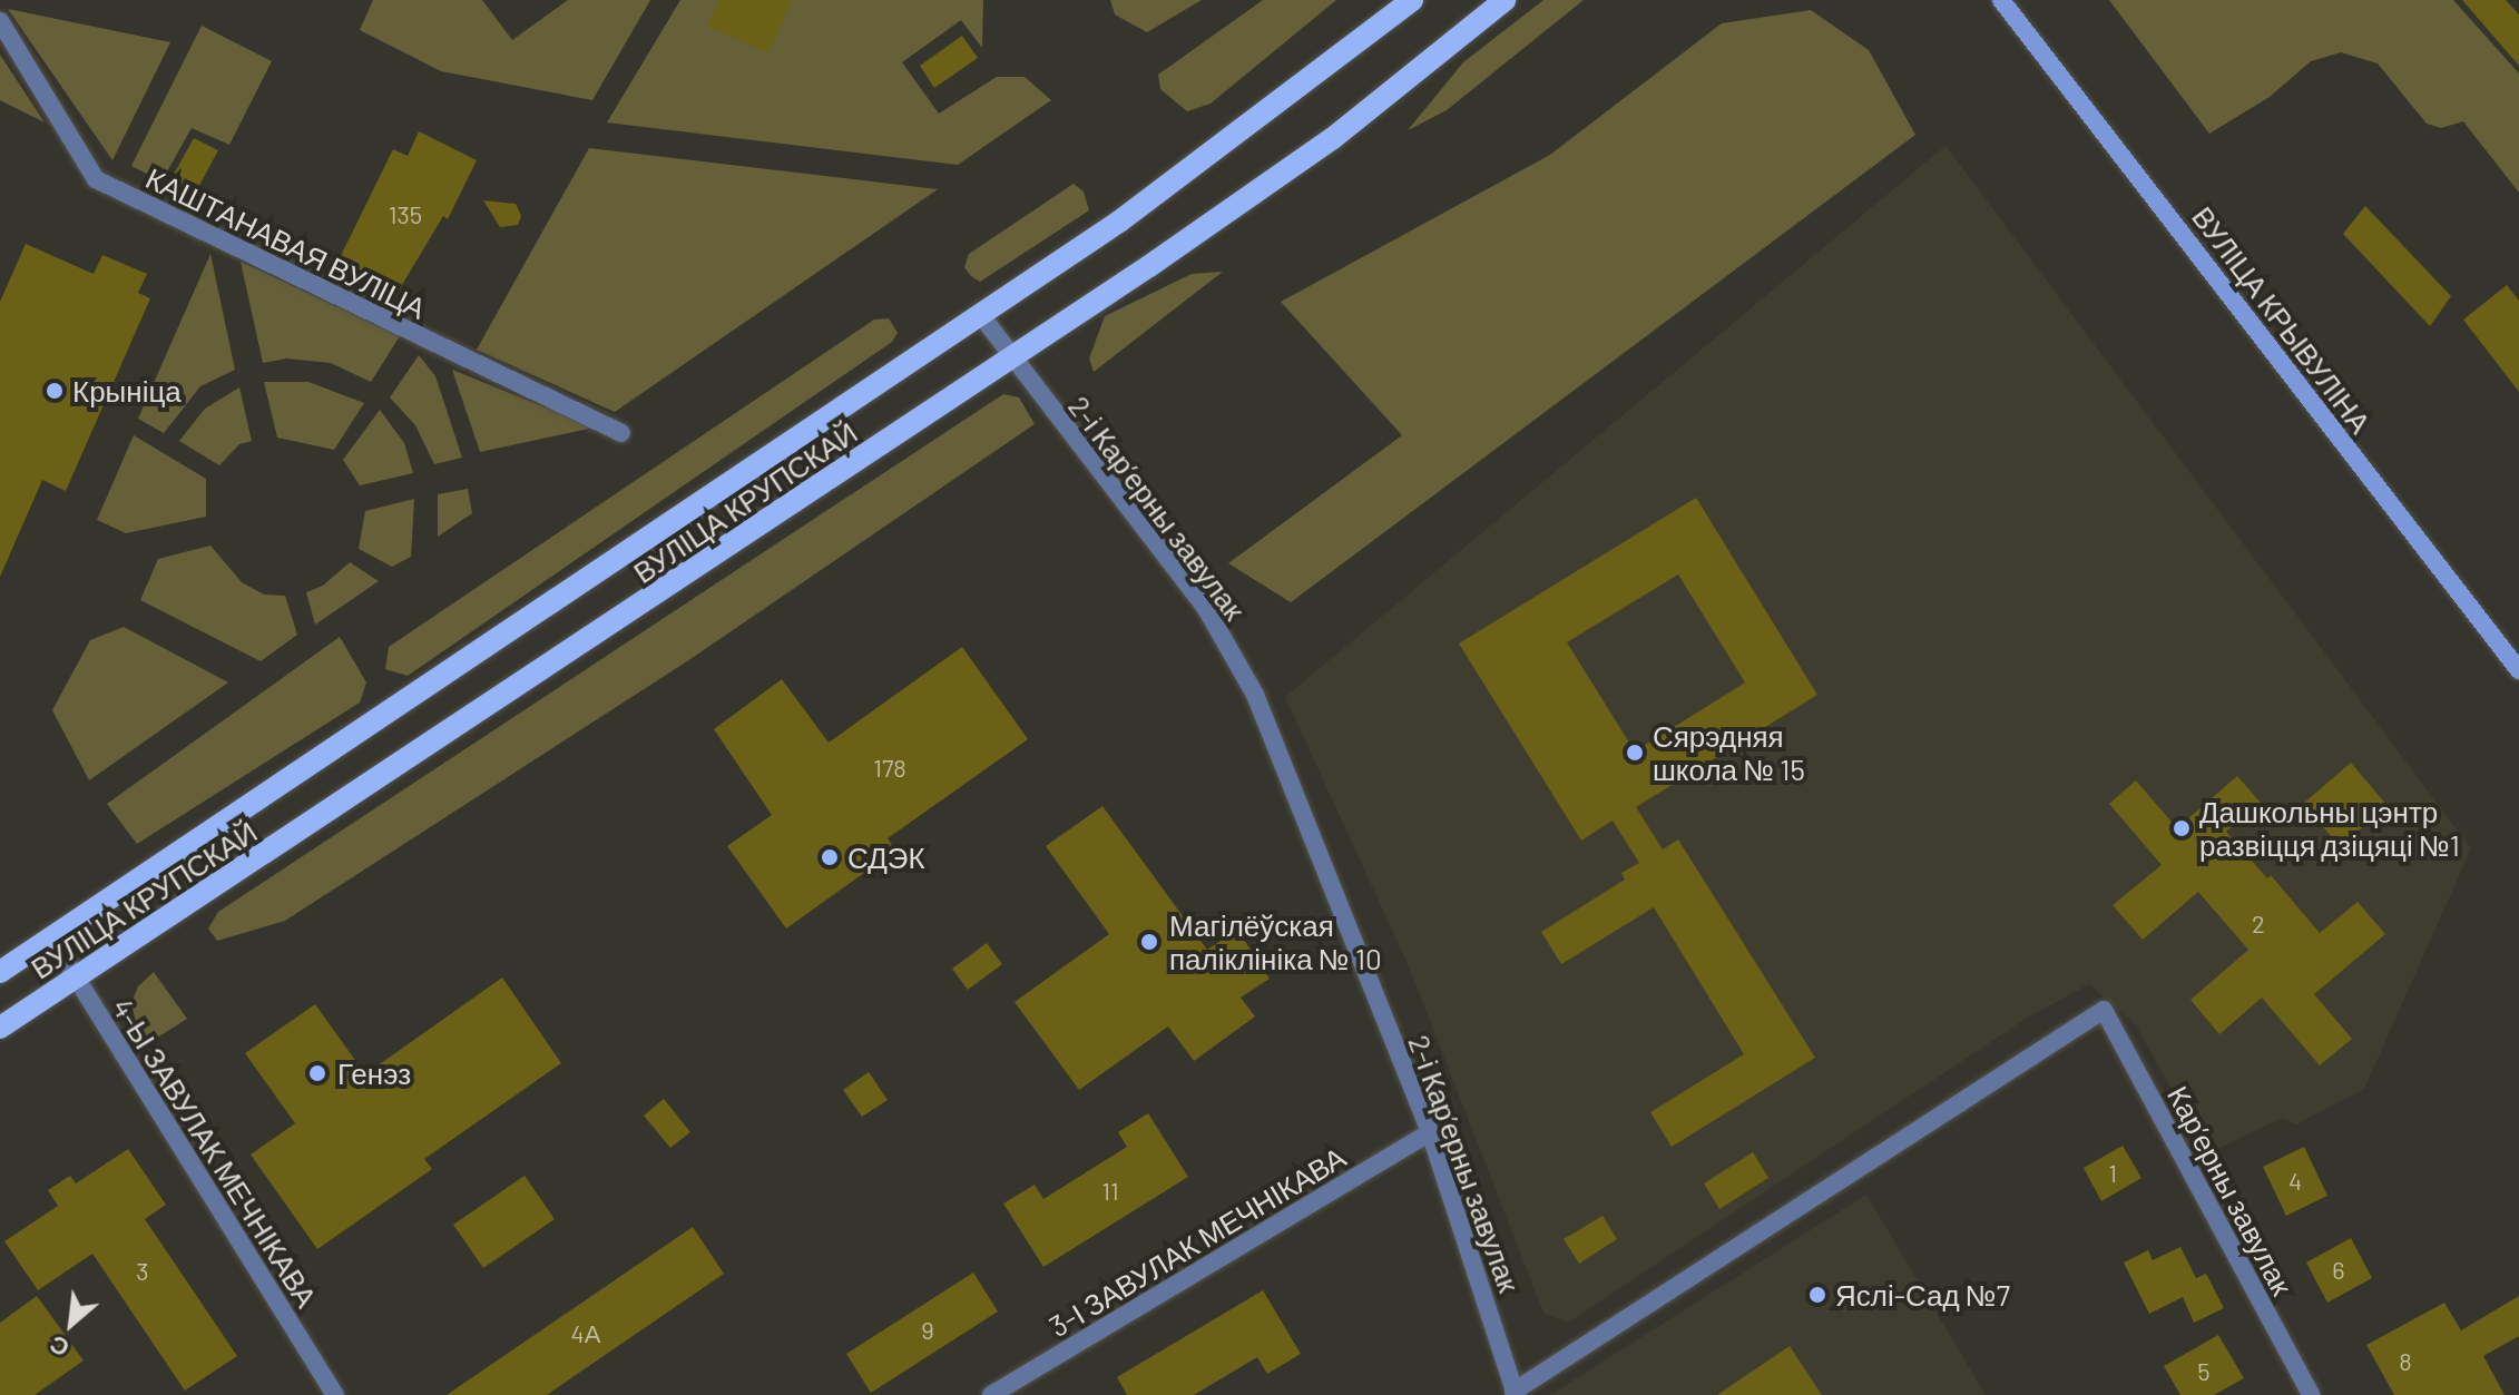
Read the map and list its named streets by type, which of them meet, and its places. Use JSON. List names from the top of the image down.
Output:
{
  "streets": {
    "main road": ["ВУЛІЦА КРЫВУЛІНА", "ВУЛІЦА КРУПСКАЙ"],
    "street": [
      "КАШТАНАВАЯ ВУЛІЦА",
      "2-і Карʼерны завулак",
      "4-Ы ЗАВУЛАК МЕЧНІКАВА",
      "Карʼерны завулак",
      "3-І ЗАВУЛАК МЕЧНІКАВА"
    ]
  },
  "crossings": [
    ["ВУЛІЦА КРУПСКАЙ", "2-і Карʼерны завулак"],
    ["ВУЛІЦА КРУПСКАЙ", "4-Ы ЗАВУЛАК МЕЧНІКАВА"],
    ["2-і Карʼерны завулак", "Карʼерны завулак"],
    ["2-і Карʼерны завулак", "3-І ЗАВУЛАК МЕЧНІКАВА"]
  ],
  "places": [
    "Крыніца",
    "Сярэдняя школа № 15",
    "Дашкольны цэнтр развіцця дзіцяці №1",
    "СДЭК",
    "Магілёўская паліклініка № 10",
    "Генэз",
    "Яслі-Сад №7"
  ],
  "house_numbers": [
    "135",
    "178",
    "2",
    "1",
    "4",
    "11",
    "6",
    "3",
    "9",
    "4А",
    "8",
    "5"
  ],
  "north": "bottom left"
}
